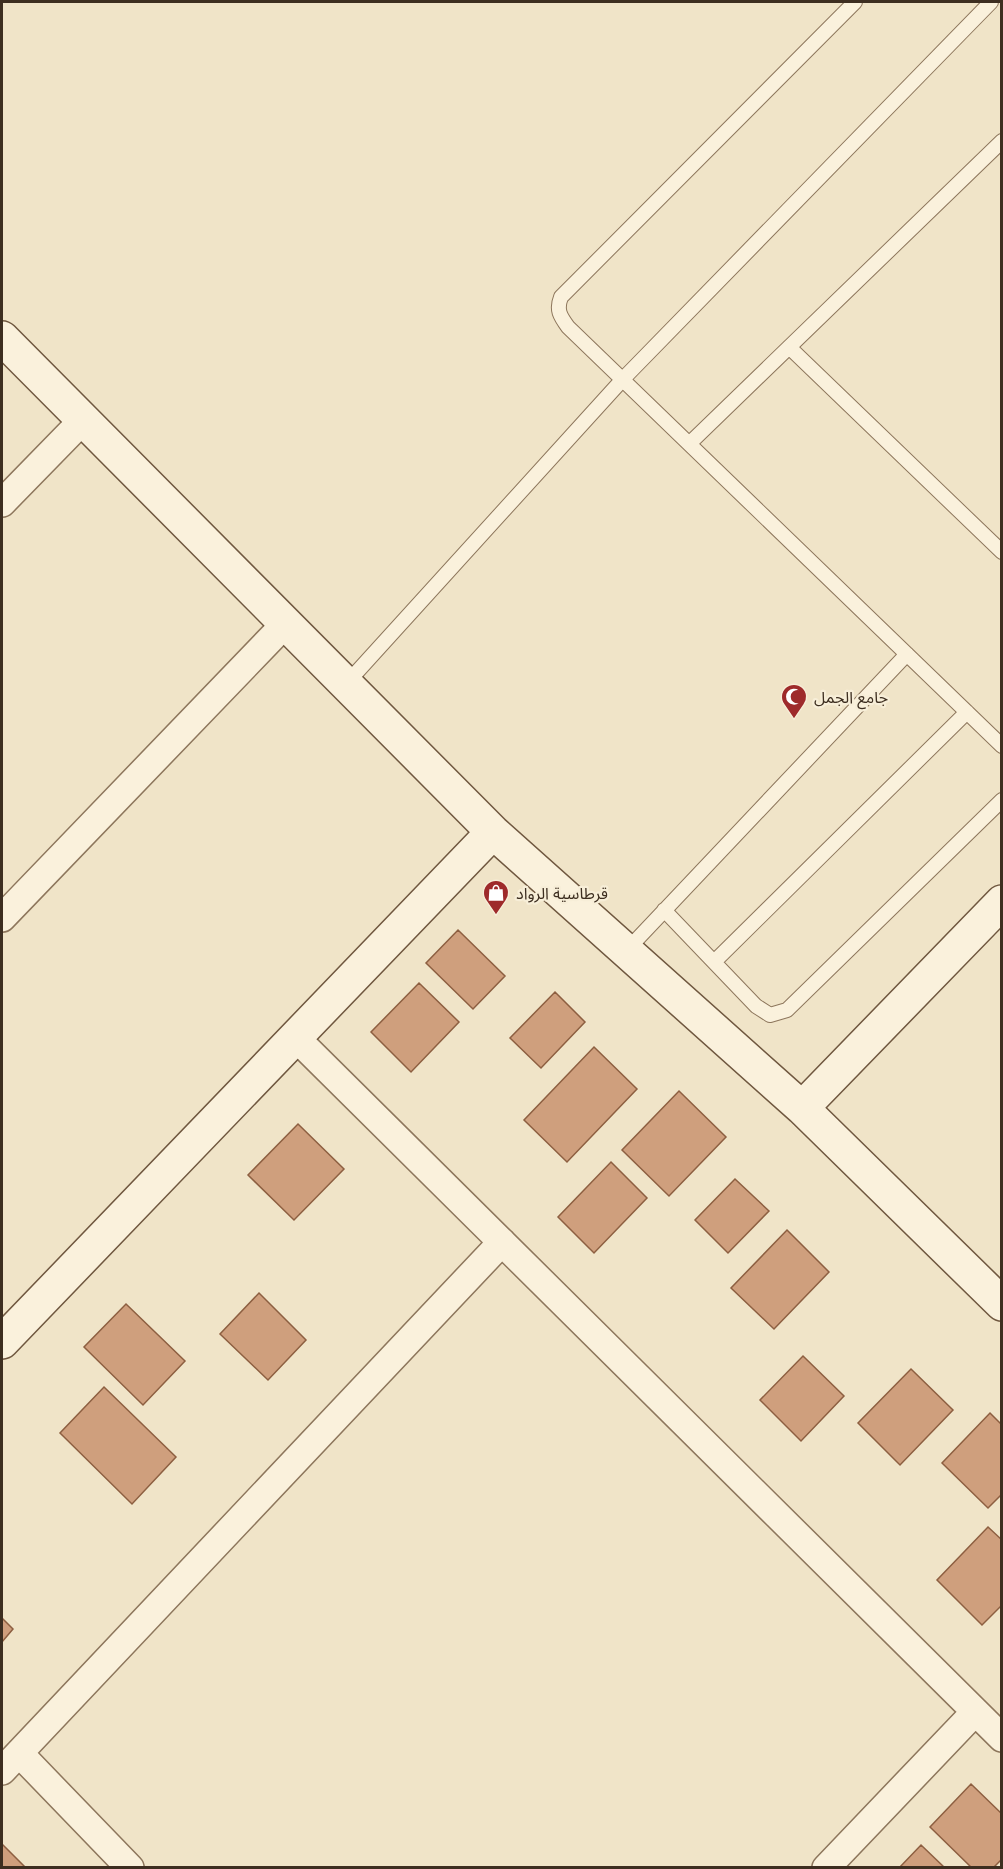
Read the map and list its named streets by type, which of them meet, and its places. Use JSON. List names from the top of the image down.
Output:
{
  "places": {
    "mosque": ["جامع الجمل"],
    "shop": ["قرطاسية الرواد"]
  }
}
